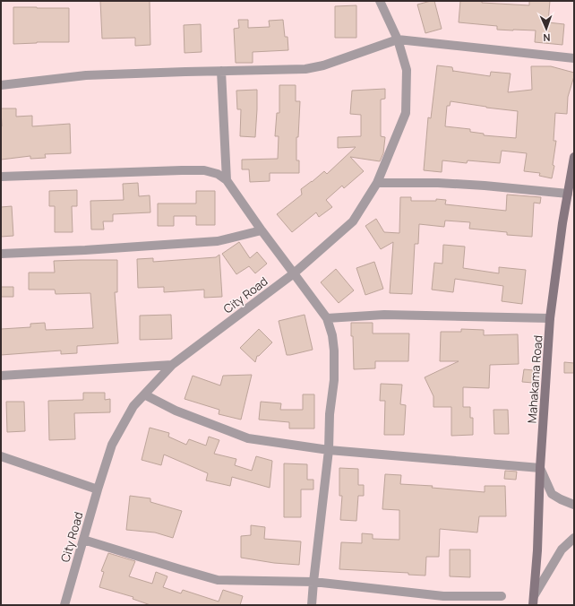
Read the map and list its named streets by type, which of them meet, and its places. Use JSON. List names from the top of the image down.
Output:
{
  "streets": {
    "street": ["City Road", "Mahakama Road"]
  },
  "north": "bottom"
}
